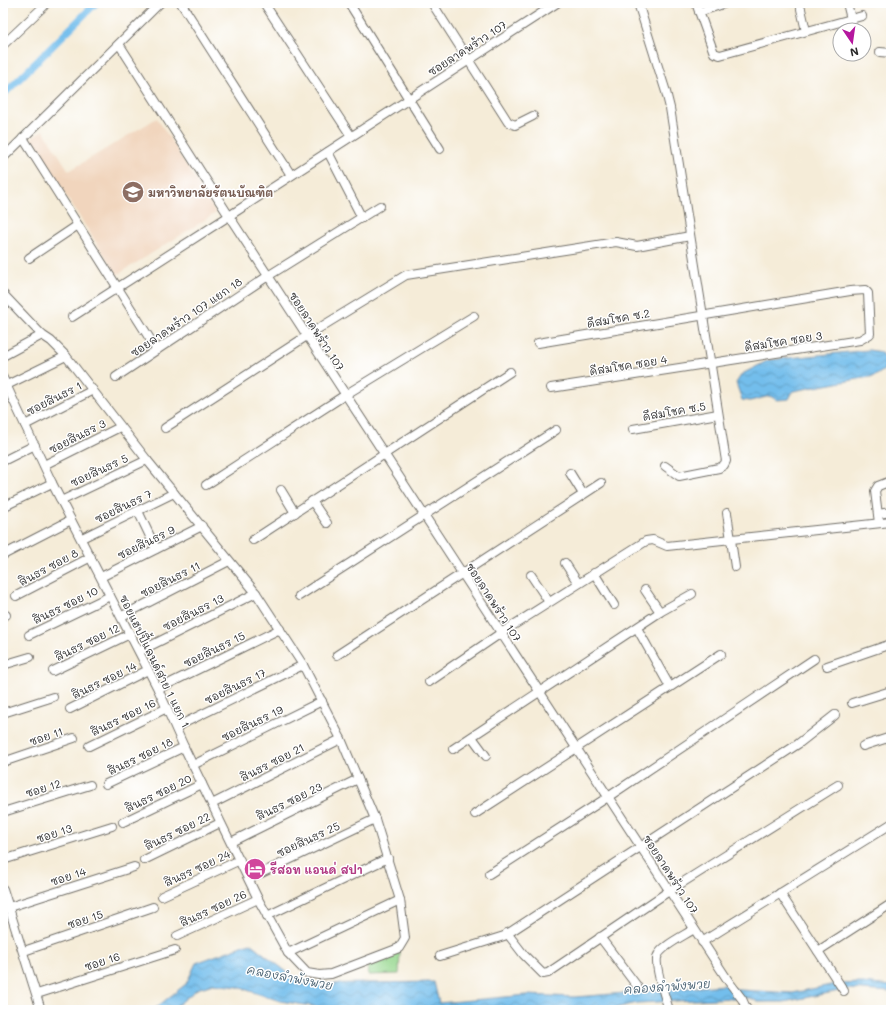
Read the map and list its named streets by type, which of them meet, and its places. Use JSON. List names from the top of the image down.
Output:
{
  "streets": {
    "street": [
      "ซอยลาดพร้าว 107",
      "ซอยลาดพร้าว 107 แยก 18",
      "ดีสมโชค ซ.2",
      "ดีสมโชค ซอย 3",
      "ดีสมโชค ซอย 4",
      "ซอยสินธร 1",
      "ดีสมโชค ซ.5",
      "ซอยสินธร 3",
      "ซอยสินธร 5",
      "ซอยสินธร 7",
      "ซอยสินธร 9",
      "สินธร ซอย 8",
      "ซอยสินธร 11",
      "สินธร ซอย 10",
      "ซอยสินธร 13",
      "สินธร ซอย 12",
      "ซอยสินธร 15",
      "ซอยแฮปปี้แลนด์สาย 1 แยก 1",
      "สินธร ซอย 14",
      "ซอยสินธร 17",
      "สินธร ซอย 16",
      "ซอยสินธร 19",
      "ซอย 11",
      "สินธร ซอย 18",
      "สินธร ซอย 21",
      "ซอย 12",
      "สินธร ซอย 20",
      "สินธร ซอย 23",
      "สินธร ซอย 22",
      "ซอย 13",
      "ซอยสินธร 25",
      "สินธร ซอย 24",
      "ซอย 14",
      "สินธร ซอย 26",
      "ซอย 15",
      "ซอย 16"
    ]
  },
  "crossings": [
    ["ซอยลาดพร้าว 107", "ซอยลาดพร้าว 107 แยก 18"],
    ["ดีสมโชค ซ.2", "ดีสมโชค ซอย 3"],
    ["ดีสมโชค ซอย 3", "ดีสมโชค ซอย 4"],
    ["ซอยสินธร 1", "ซอยแฮปปี้แลนด์สาย 1 แยก 1"],
    ["ซอยสินธร 3", "ซอยแฮปปี้แลนด์สาย 1 แยก 1"],
    ["ซอยสินธร 5", "ซอยแฮปปี้แลนด์สาย 1 แยก 1"],
    ["ซอยสินธร 7", "ซอยแฮปปี้แลนด์สาย 1 แยก 1"],
    ["ซอยสินธร 9", "ซอยแฮปปี้แลนด์สาย 1 แยก 1"],
    ["สินธร ซอย 8", "ซอยแฮปปี้แลนด์สาย 1 แยก 1"],
    ["ซอยสินธร 11", "ซอยแฮปปี้แลนด์สาย 1 แยก 1"],
    ["สินธร ซอย 10", "ซอยแฮปปี้แลนด์สาย 1 แยก 1"],
    ["ซอยสินธร 13", "ซอยแฮปปี้แลนด์สาย 1 แยก 1"],
    ["สินธร ซอย 12", "ซอยแฮปปี้แลนด์สาย 1 แยก 1"],
    ["ซอยสินธร 15", "ซอยแฮปปี้แลนด์สาย 1 แยก 1"],
    ["ซอยแฮปปี้แลนด์สาย 1 แยก 1", "สินธร ซอย 14"],
    ["ซอยแฮปปี้แลนด์สาย 1 แยก 1", "ซอยสินธร 17"],
    ["ซอยแฮปปี้แลนด์สาย 1 แยก 1", "สินธร ซอย 16"],
    ["ซอยแฮปปี้แลนด์สาย 1 แยก 1", "ซอยสินธร 19"],
    ["ซอยแฮปปี้แลนด์สาย 1 แยก 1", "สินธร ซอย 18"],
    ["ซอยแฮปปี้แลนด์สาย 1 แยก 1", "สินธร ซอย 21"],
    ["ซอยแฮปปี้แลนด์สาย 1 แยก 1", "สินธร ซอย 20"],
    ["ซอยแฮปปี้แลนด์สาย 1 แยก 1", "สินธร ซอย 23"],
    ["ซอยแฮปปี้แลนด์สาย 1 แยก 1", "สินธร ซอย 22"],
    ["ซอยแฮปปี้แลนด์สาย 1 แยก 1", "ซอยสินธร 25"],
    ["ซอยแฮปปี้แลนด์สาย 1 แยก 1", "สินธร ซอย 24"],
    ["ซอยแฮปปี้แลนด์สาย 1 แยก 1", "สินธร ซอย 26"]
  ],
  "water": ["คลองลำพังพวย"],
  "places": {
    "school or university": ["มหาวิทยาลัยรัตนบัณฑิต"],
    "hotel": ["รีสอท แอนด่ สปา"]
  },
  "north": "bottom"
}
